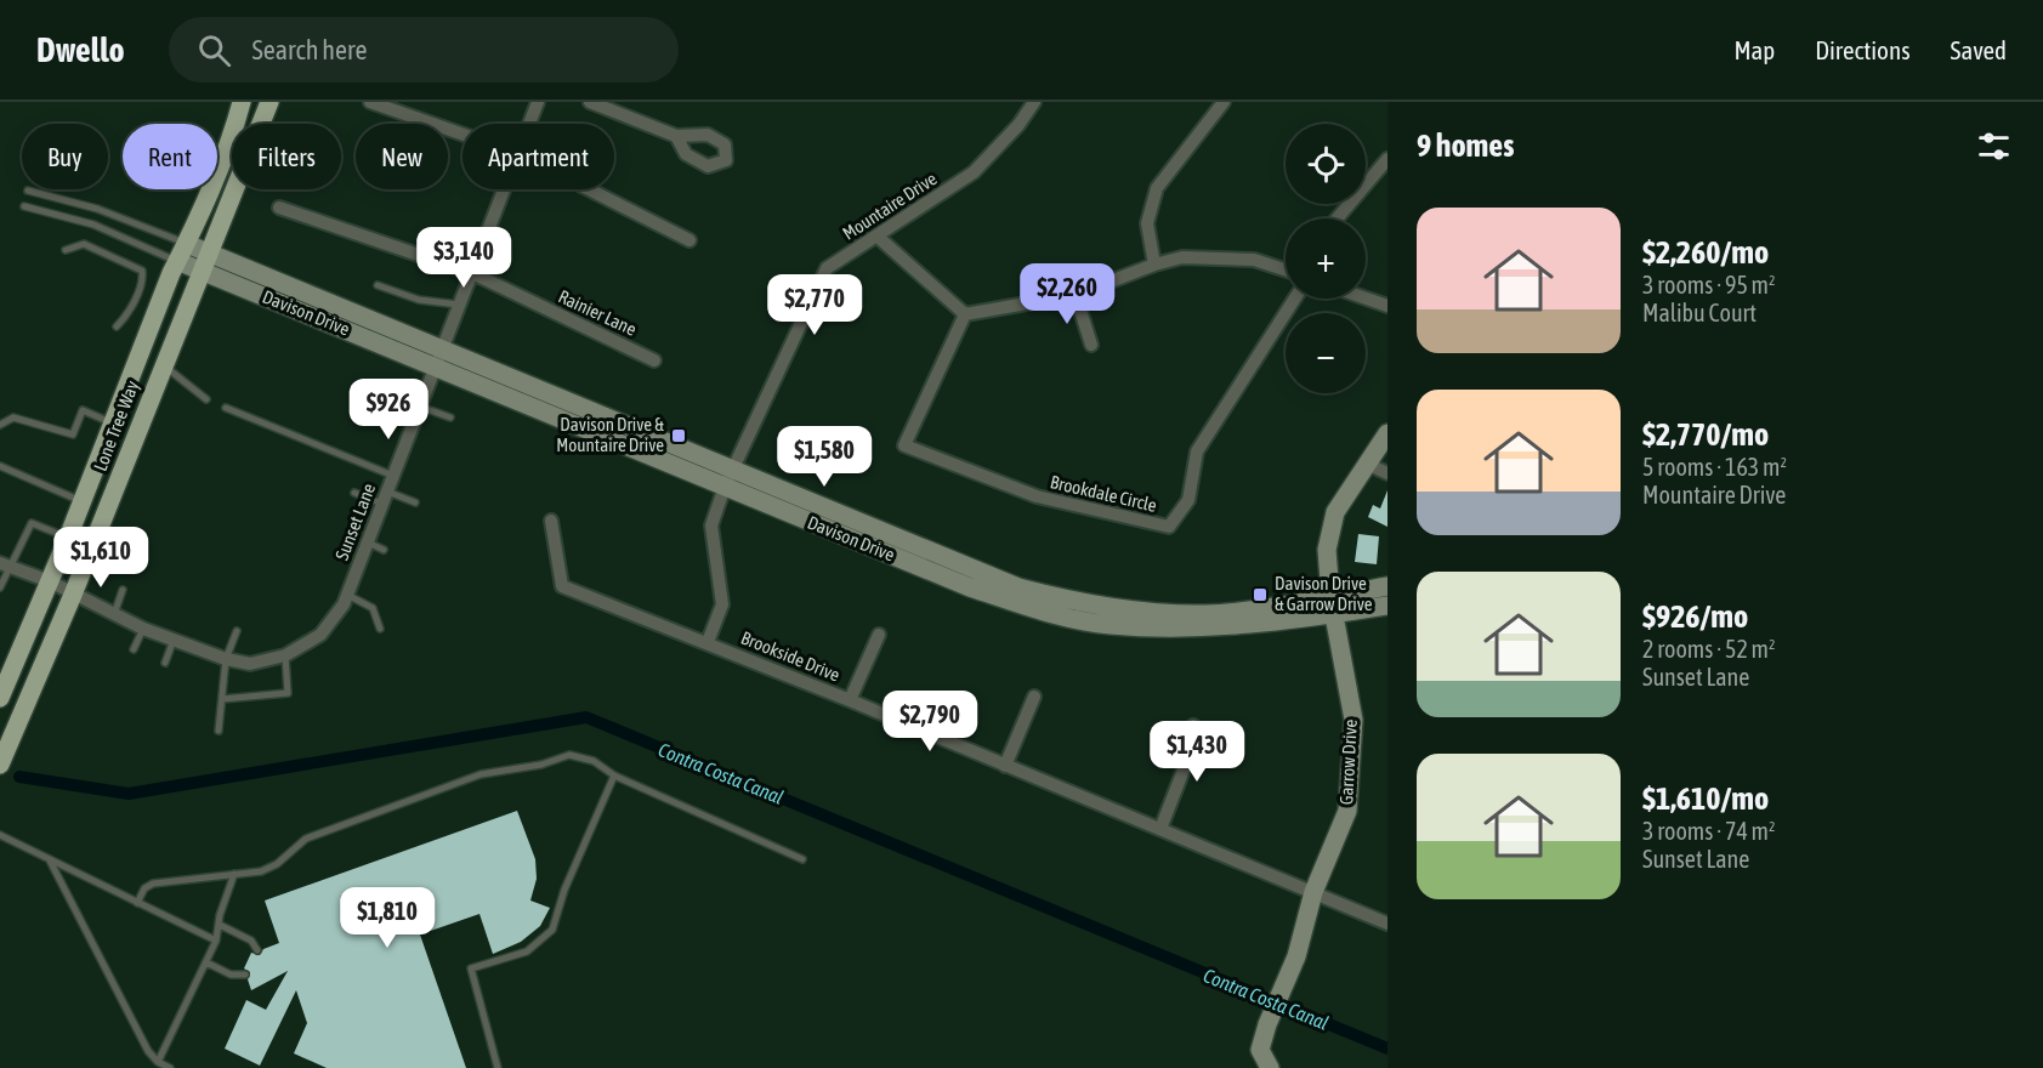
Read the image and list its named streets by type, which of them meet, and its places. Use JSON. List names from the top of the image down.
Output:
{
  "streets": {
    "main road": ["Davison Drive", "Lone Tree Way", "Garrow Drive"],
    "street": [
      "Mountaire Drive",
      "Rainier Lane",
      "Brookdale Circle",
      "Sunset Lane",
      "Brookside Drive"
    ]
  },
  "crossings": [
    ["Mountaire Drive", "Davison Drive"],
    ["Mountaire Drive", "Brookside Drive"],
    ["Davison Drive", "Lone Tree Way"],
    ["Davison Drive", "Sunset Lane"],
    ["Davison Drive", "Garrow Drive"],
    ["Rainier Lane", "Sunset Lane"],
    ["Lone Tree Way", "Sunset Lane"],
    ["Brookside Drive", "Garrow Drive"]
  ],
  "water": ["Contra Costa Canal"],
  "places": {
    "transit": ["Davison Drive & Mountaire Drive", "Davison Drive & Garrow Drive"]
  },
  "page": {
    "header": "Dwello",
    "search": "Search here",
    "nav": ["Map", "Directions", "Saved"],
    "heading": "9 homes",
    "map_buttons": ["+", "−"],
    "chip": [
      "Buy",
      "Rent",
      "Filters",
      "New",
      "Apartment"
    ],
    "list": [
      {
        "name": "$2,260/mo",
        "note": "3 rooms · 95 m² · Malibu Court"
      },
      {
        "name": "$2,770/mo",
        "note": "5 rooms · 163 m² · Mountaire Drive"
      },
      {
        "name": "$926/mo",
        "note": "2 rooms · 52 m² · Sunset Lane"
      },
      {
        "name": "$1,610/mo",
        "note": "3 rooms · 74 m² · Sunset Lane"
      }
    ],
    "price": [
      "$3,140",
      "$2,260",
      "$2,770",
      "$926",
      "$1,580",
      "$1,610",
      "$2,790",
      "$1,430",
      "$1,810"
    ]
  }
}
